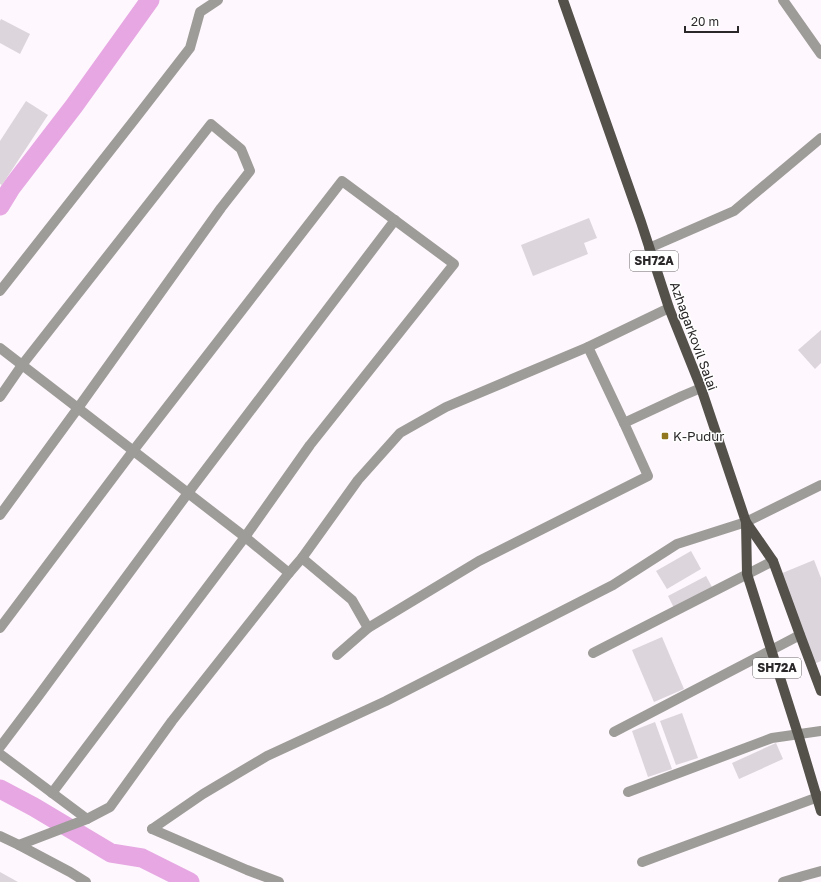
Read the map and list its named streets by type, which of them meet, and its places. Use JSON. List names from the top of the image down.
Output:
{
  "streets": {
    "main road": ["SH72A", "Azhagarkovil Salai"]
  },
  "places": {
    "transit": ["K-Pudur"]
  },
  "scale_bar": "20 m"
}
